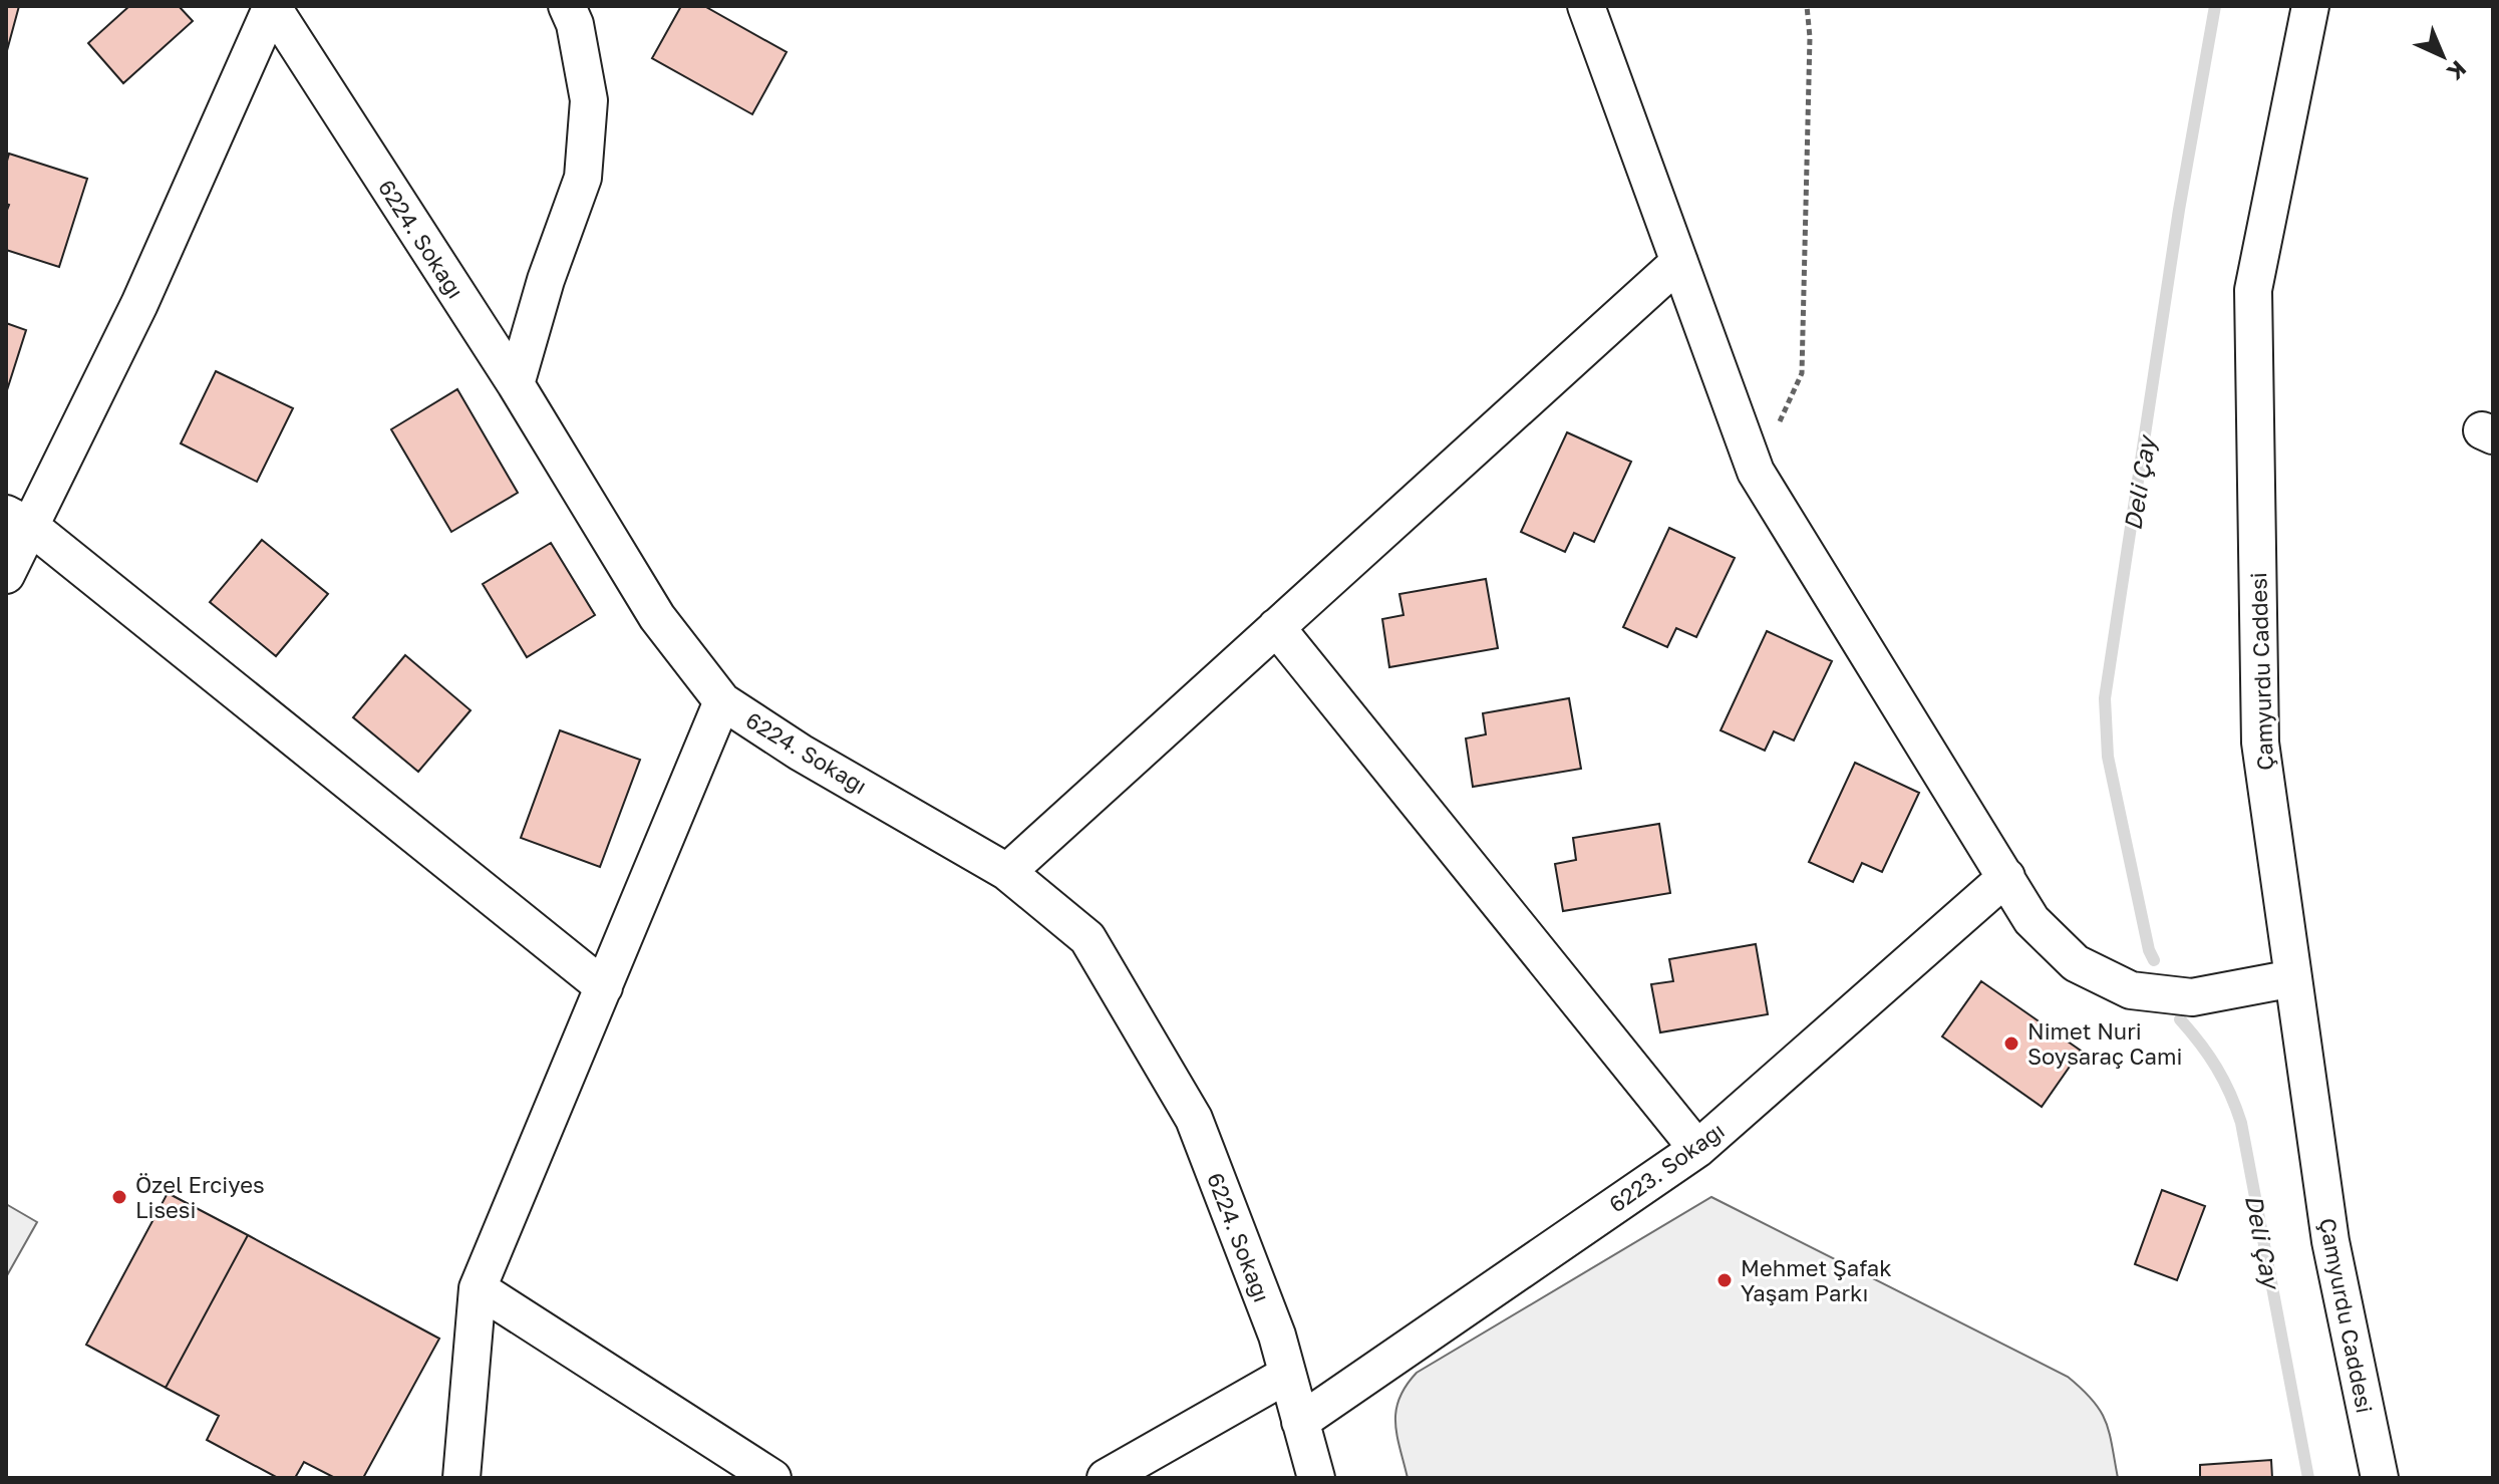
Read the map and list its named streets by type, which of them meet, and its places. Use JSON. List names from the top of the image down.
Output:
{
  "streets": {
    "street": ["6224. Sokağı", "Çamyurdu Caddesi", "6223. Sokağı"]
  },
  "crossings": [
    ["6224. Sokağı", "6223. Sokağı"]
  ],
  "water": ["Deli Çay"],
  "places": ["Nimet Nuri Soysaraç Cami", "Özel Erciyes Lisesi", "Mehmet Şafak Yaşam Parkı"],
  "north": "bottom right"
}
